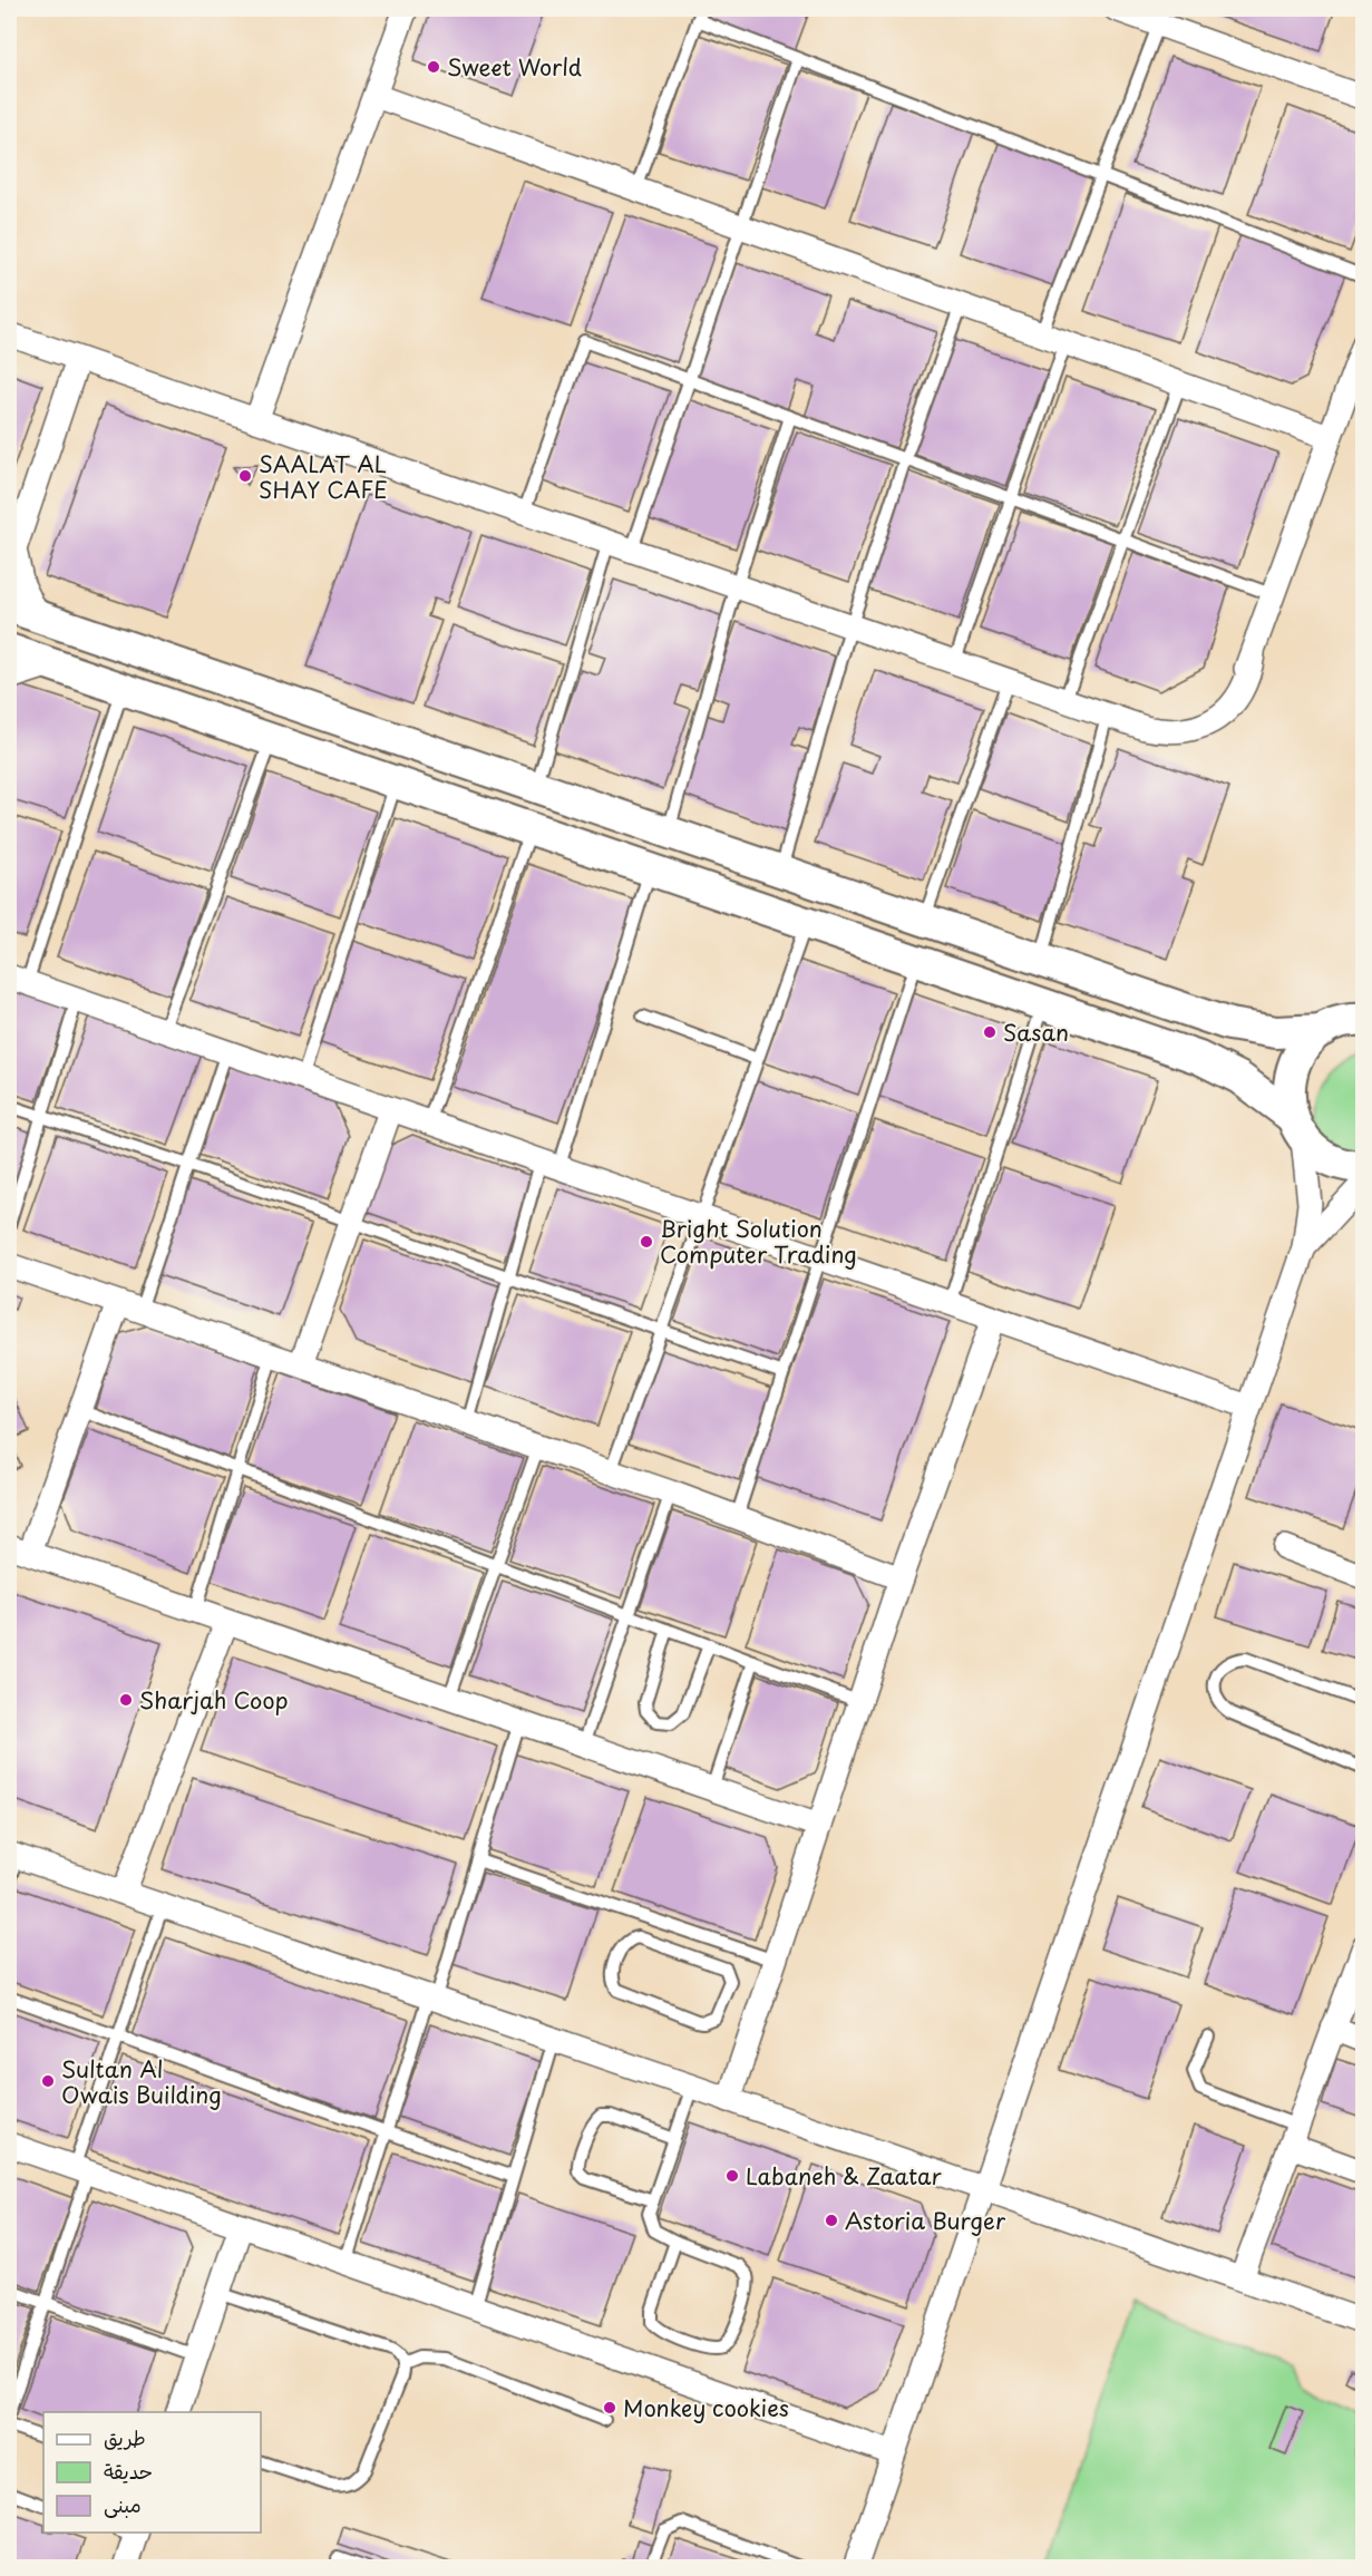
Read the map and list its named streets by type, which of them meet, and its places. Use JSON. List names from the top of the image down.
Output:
{
  "places": [
    "Sweet World",
    "SAALAT AL SHAY CAFE",
    "Sasan",
    "Bright Solution Computer Trading",
    "Sharjah Coop",
    "Sultan Al Owais Building",
    "Labaneh & Zaatar",
    "Astoria Burger",
    "Monkey cookies"
  ],
  "legend": ["طريق", "حديقة", "مبنى"]
}
